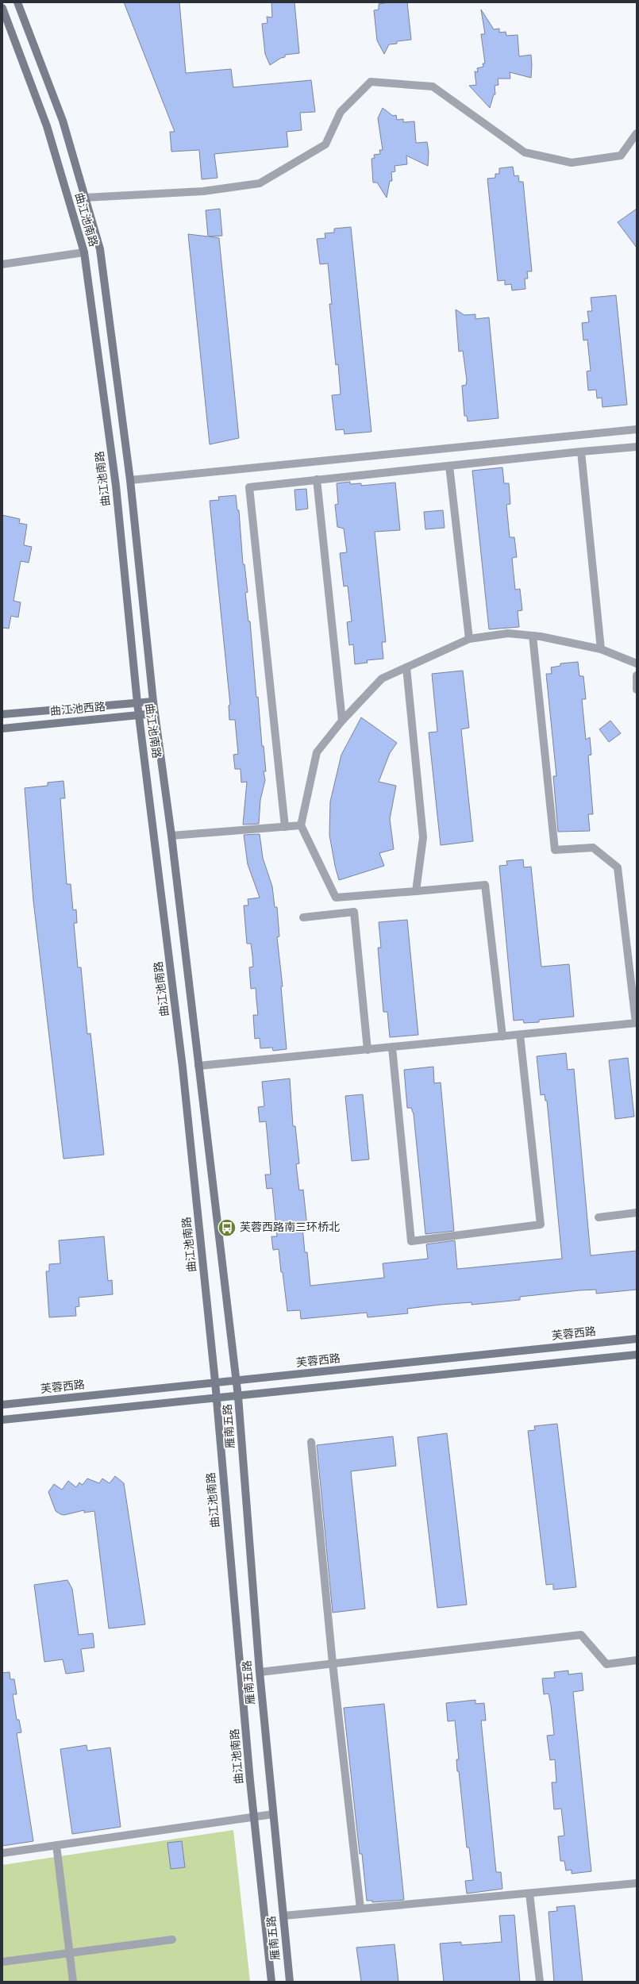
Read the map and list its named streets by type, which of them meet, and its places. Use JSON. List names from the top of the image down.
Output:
{
  "streets": {
    "main road": [
      "曲江池南路",
      "曲江池西路",
      "芙蓉西路",
      "雁南五路"
    ]
  },
  "crossings": [
    ["曲江池南路", "曲江池西路"],
    ["曲江池南路", "芙蓉西路"],
    ["曲江池南路", "雁南五路"],
    ["芙蓉西路", "雁南五路"]
  ],
  "places": {
    "bus stop": ["芙蓉西路南三环桥北"]
  }
}
